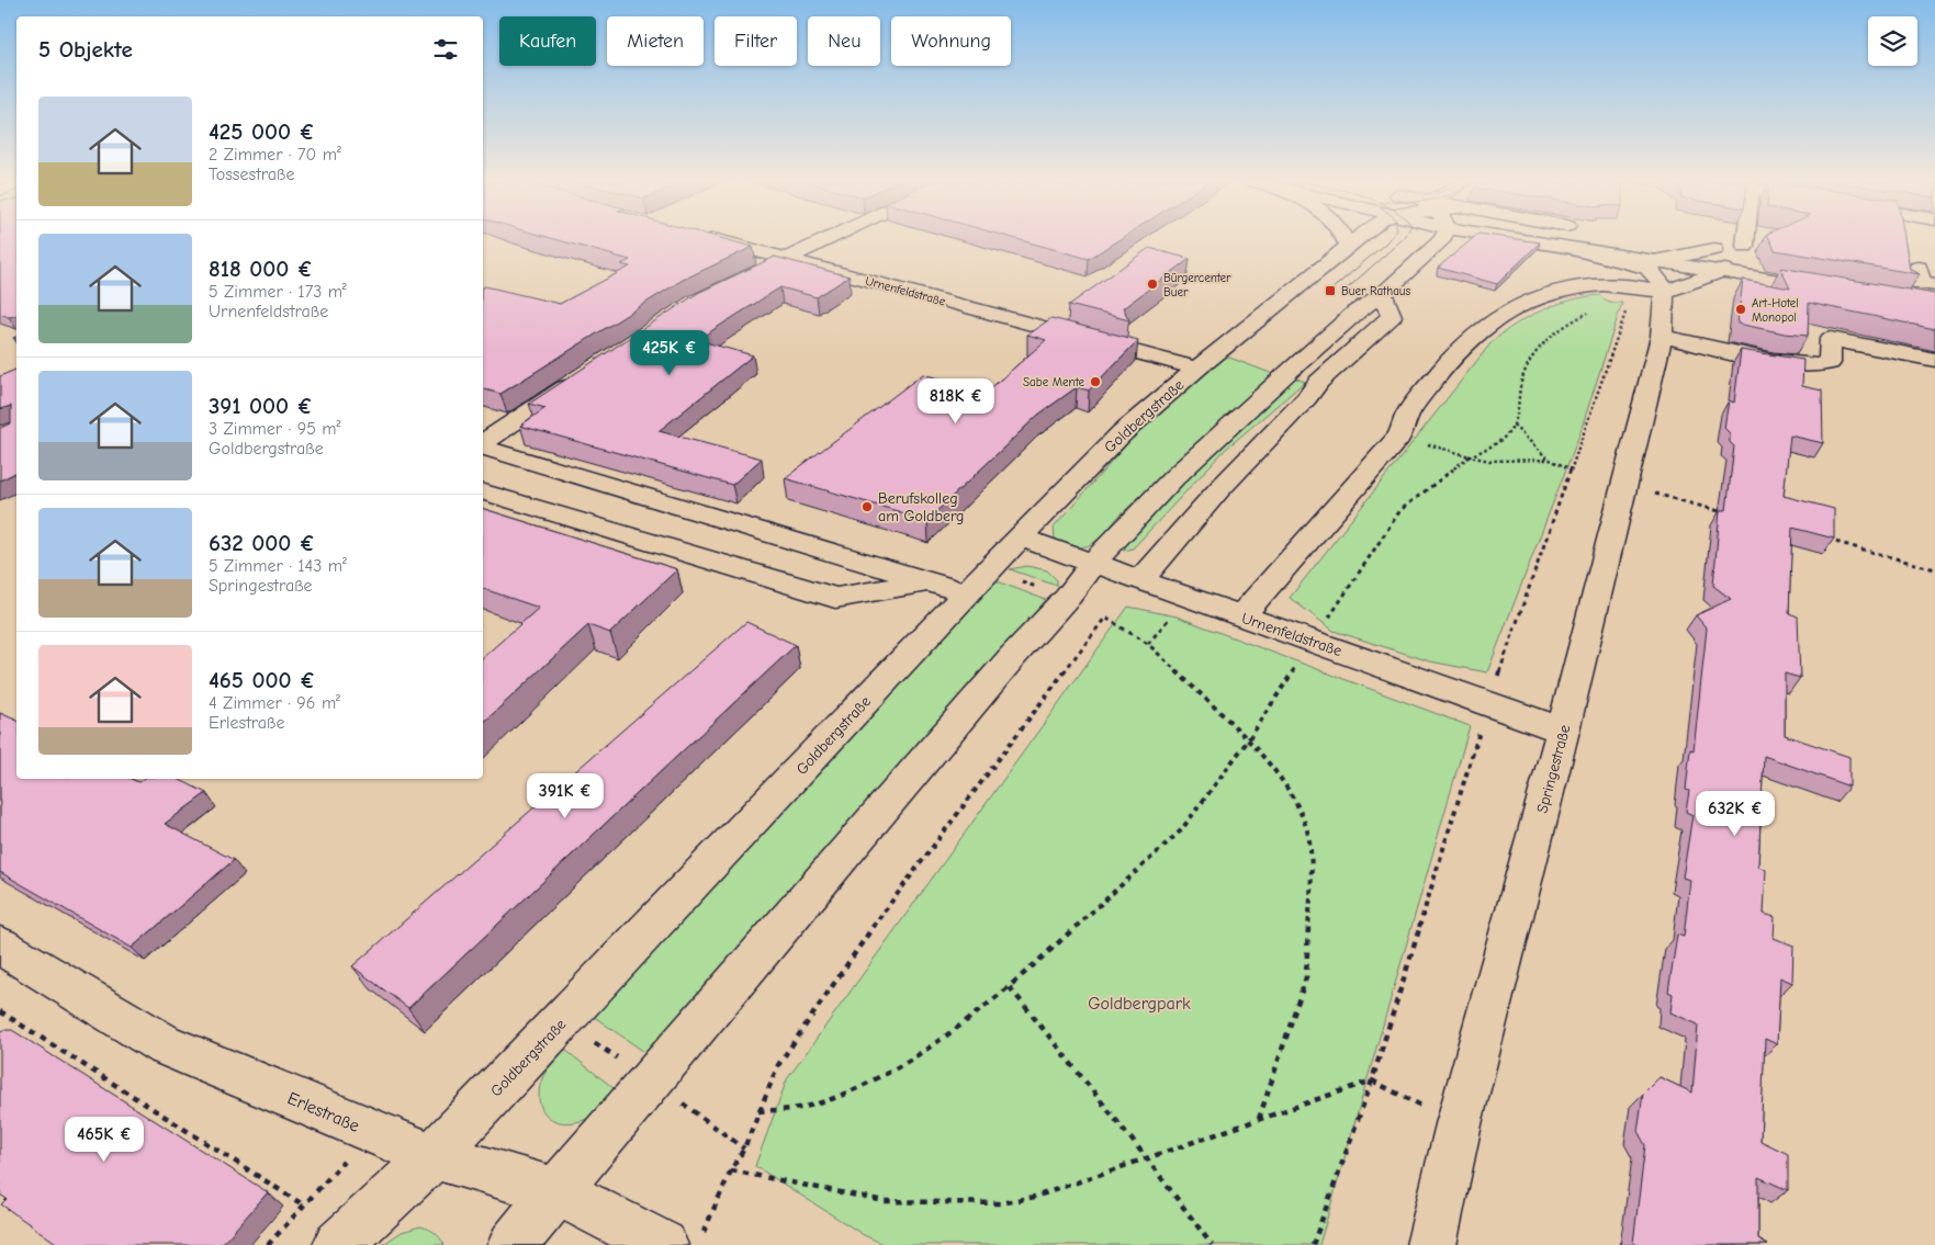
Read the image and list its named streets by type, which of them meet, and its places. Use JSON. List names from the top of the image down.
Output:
{
  "streets": {
    "street": [
      "Urnenfeldstraße",
      "Goldbergstraße",
      "Springestraße",
      "Erlestraße"
    ]
  },
  "crossings": [
    ["Urnenfeldstraße", "Goldbergstraße"],
    ["Urnenfeldstraße", "Springestraße"],
    ["Goldbergstraße", "Erlestraße"]
  ],
  "parks": ["Goldbergpark"],
  "places": {
    "other": [
      "Bürgercenter Buer",
      "Art-Hotel Monopol",
      "Sabe Mente",
      "Berufskolleg am Goldberg"
    ],
    "transit": ["Buer Rathaus"]
  },
  "page": {
    "chip": [
      "Kaufen",
      "Mieten",
      "Filter",
      "Neu",
      "Wohnung"
    ],
    "heading": "5 Objekte",
    "list": [
      {
        "name": "425 000 €",
        "note": "2 Zimmer · 70 m² · Tossestraße"
      },
      {
        "name": "818 000 €",
        "note": "5 Zimmer · 173 m² · Urnenfeldstraße"
      },
      {
        "name": "391 000 €",
        "note": "3 Zimmer · 95 m² · Goldbergstraße"
      },
      {
        "name": "632 000 €",
        "note": "5 Zimmer · 143 m² · Springestraße"
      },
      {
        "name": "465 000 €",
        "note": "4 Zimmer · 96 m² · Erlestraße"
      }
    ],
    "price": [
      "425K €",
      "818K €",
      "391K €",
      "632K €",
      "465K €"
    ]
  }
}
